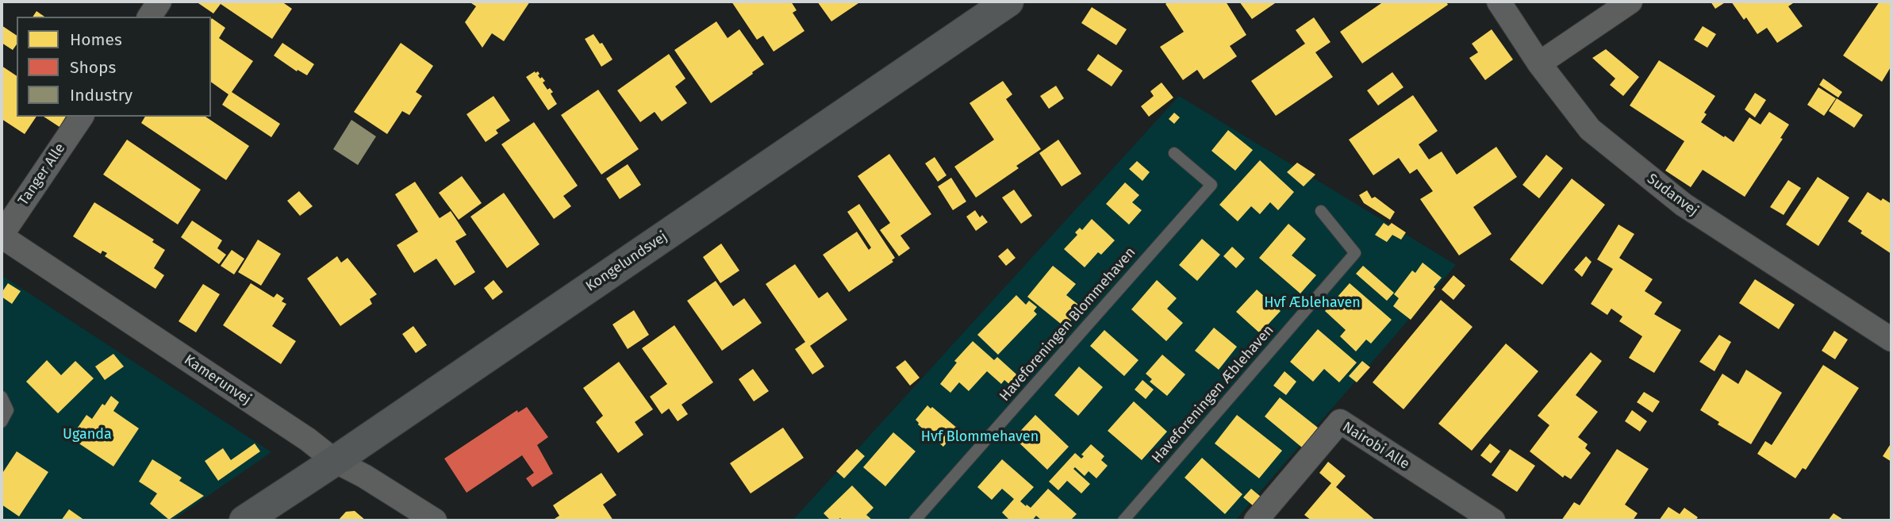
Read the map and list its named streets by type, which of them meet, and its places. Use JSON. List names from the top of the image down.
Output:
{
  "streets": {
    "street": [
      "Tanger Alle",
      "Sudanvej",
      "Kongelundsvej",
      "Kamerunvej",
      "Nairobi Alle"
    ],
    "lane": ["Haveforeningen Blommehaven", "Haveforeningen Æblehaven"]
  },
  "crossings": [
    ["Tanger Alle", "Kamerunvej"],
    ["Kongelundsvej", "Kamerunvej"]
  ],
  "parks": ["Hvf Æblehaven", "Uganda", "Hvf Blommehaven"],
  "legend": ["Homes", "Shops", "Industry"]
}
